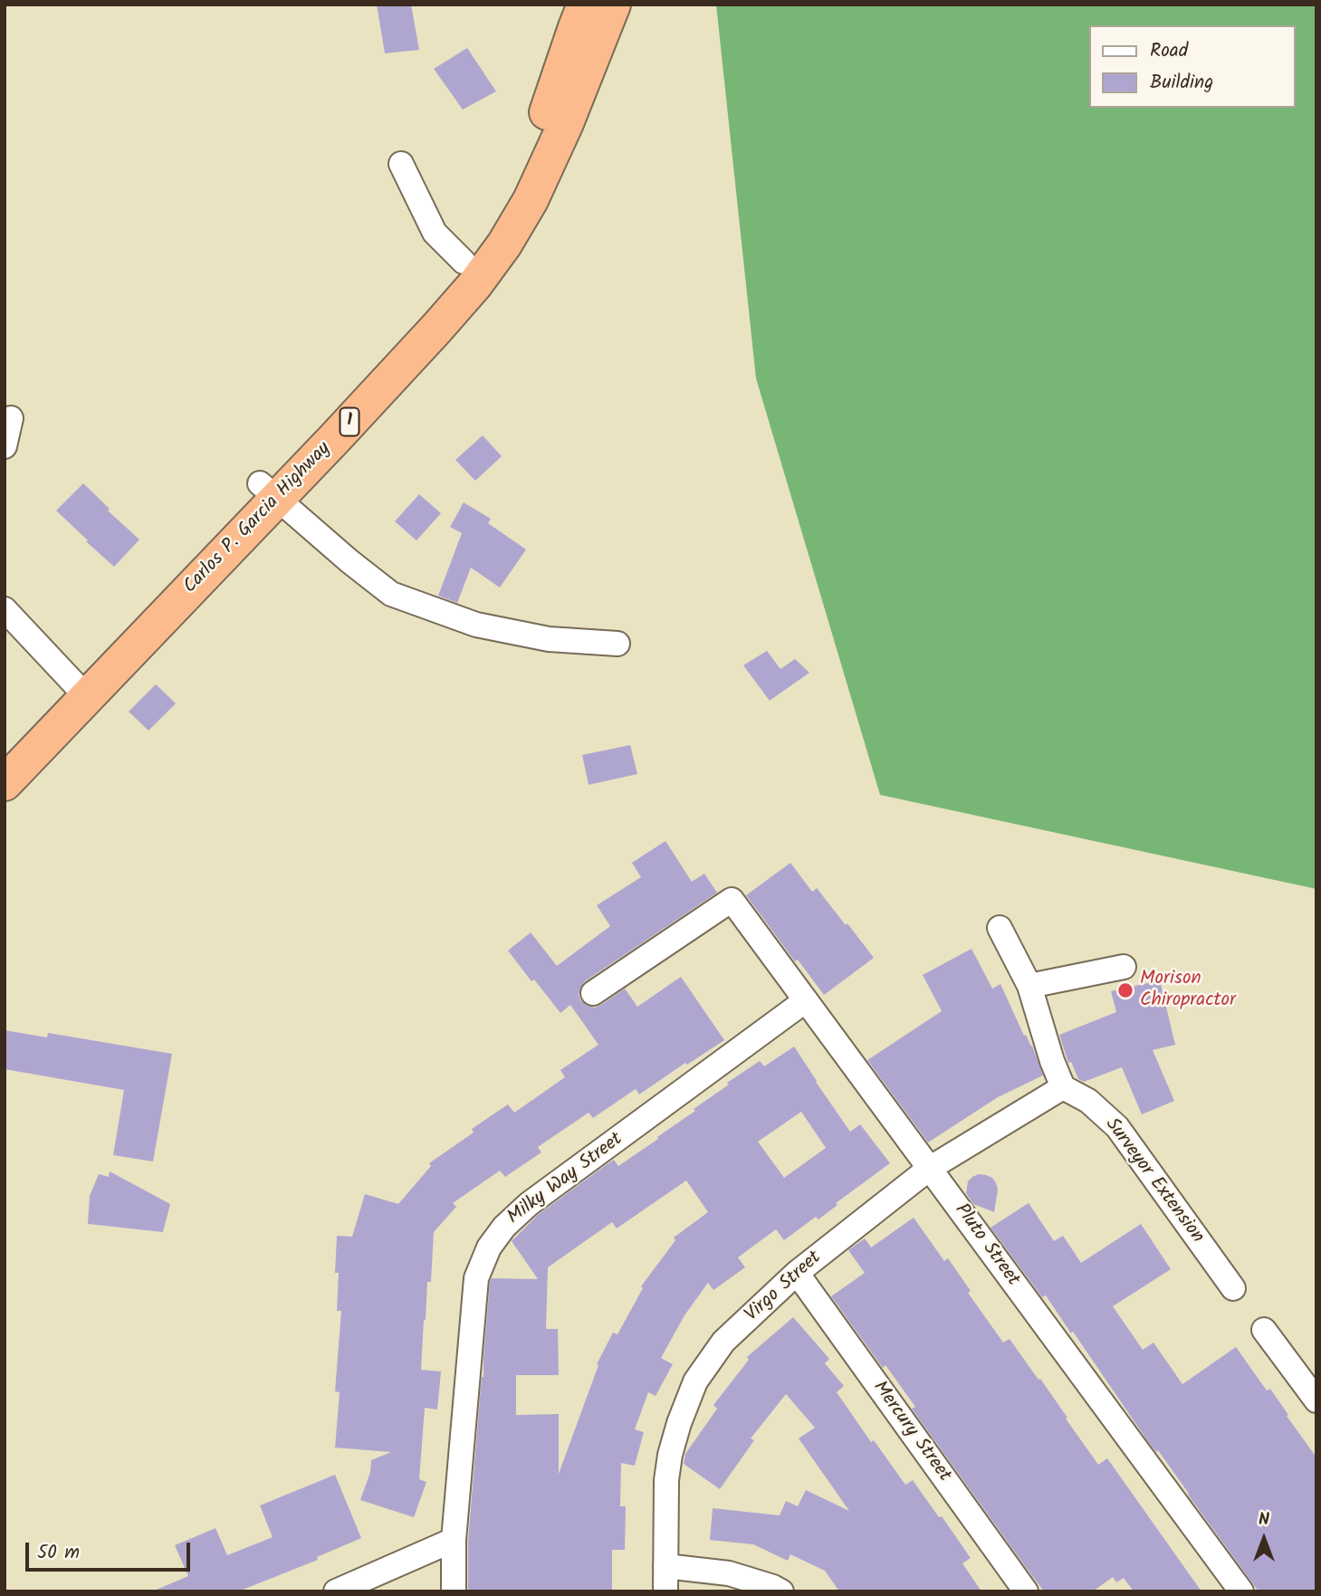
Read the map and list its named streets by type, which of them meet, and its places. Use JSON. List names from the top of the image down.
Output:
{
  "streets": {
    "highway": ["1", "Carlos P. Garcia Highway"],
    "street": [
      "Milky Way Street",
      "Surveyor Extension",
      "Pluto Street",
      "Virgo Street",
      "Mercury Street"
    ]
  },
  "crossings": [
    ["Milky Way Street", "Pluto Street"],
    ["Surveyor Extension", "Virgo Street"],
    ["Pluto Street", "Virgo Street"],
    ["Virgo Street", "Mercury Street"]
  ],
  "places": ["Morison Chiropractor"],
  "legend": ["Road", "Building"],
  "scale_bar": "50 m",
  "north": "top"
}
